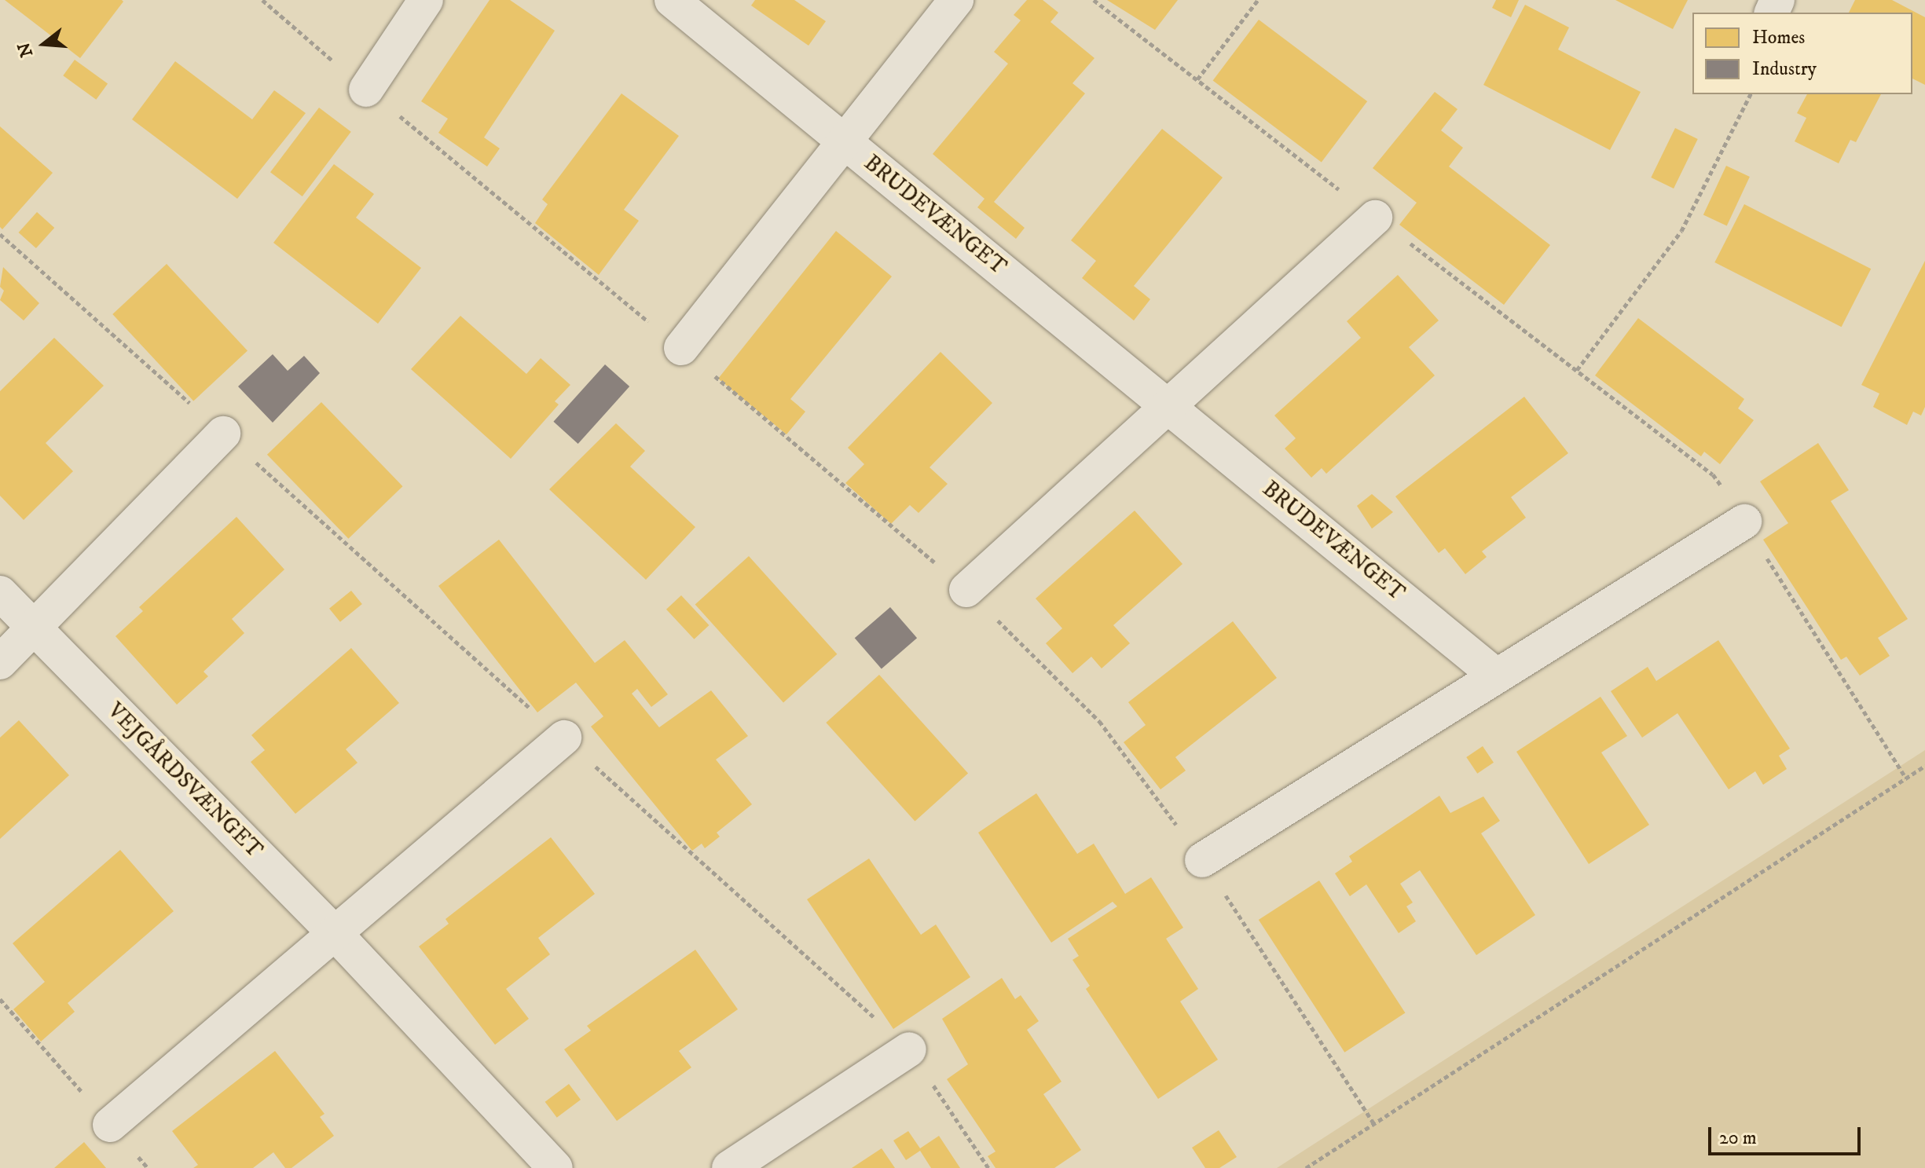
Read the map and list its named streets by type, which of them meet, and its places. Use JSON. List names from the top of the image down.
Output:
{
  "streets": {
    "street": ["BRUDEVÆNGET", "VEJGÅRDSVÆNGET"]
  },
  "legend": ["Homes", "Industry"],
  "scale_bar": "20 m",
  "north": "left"
}
